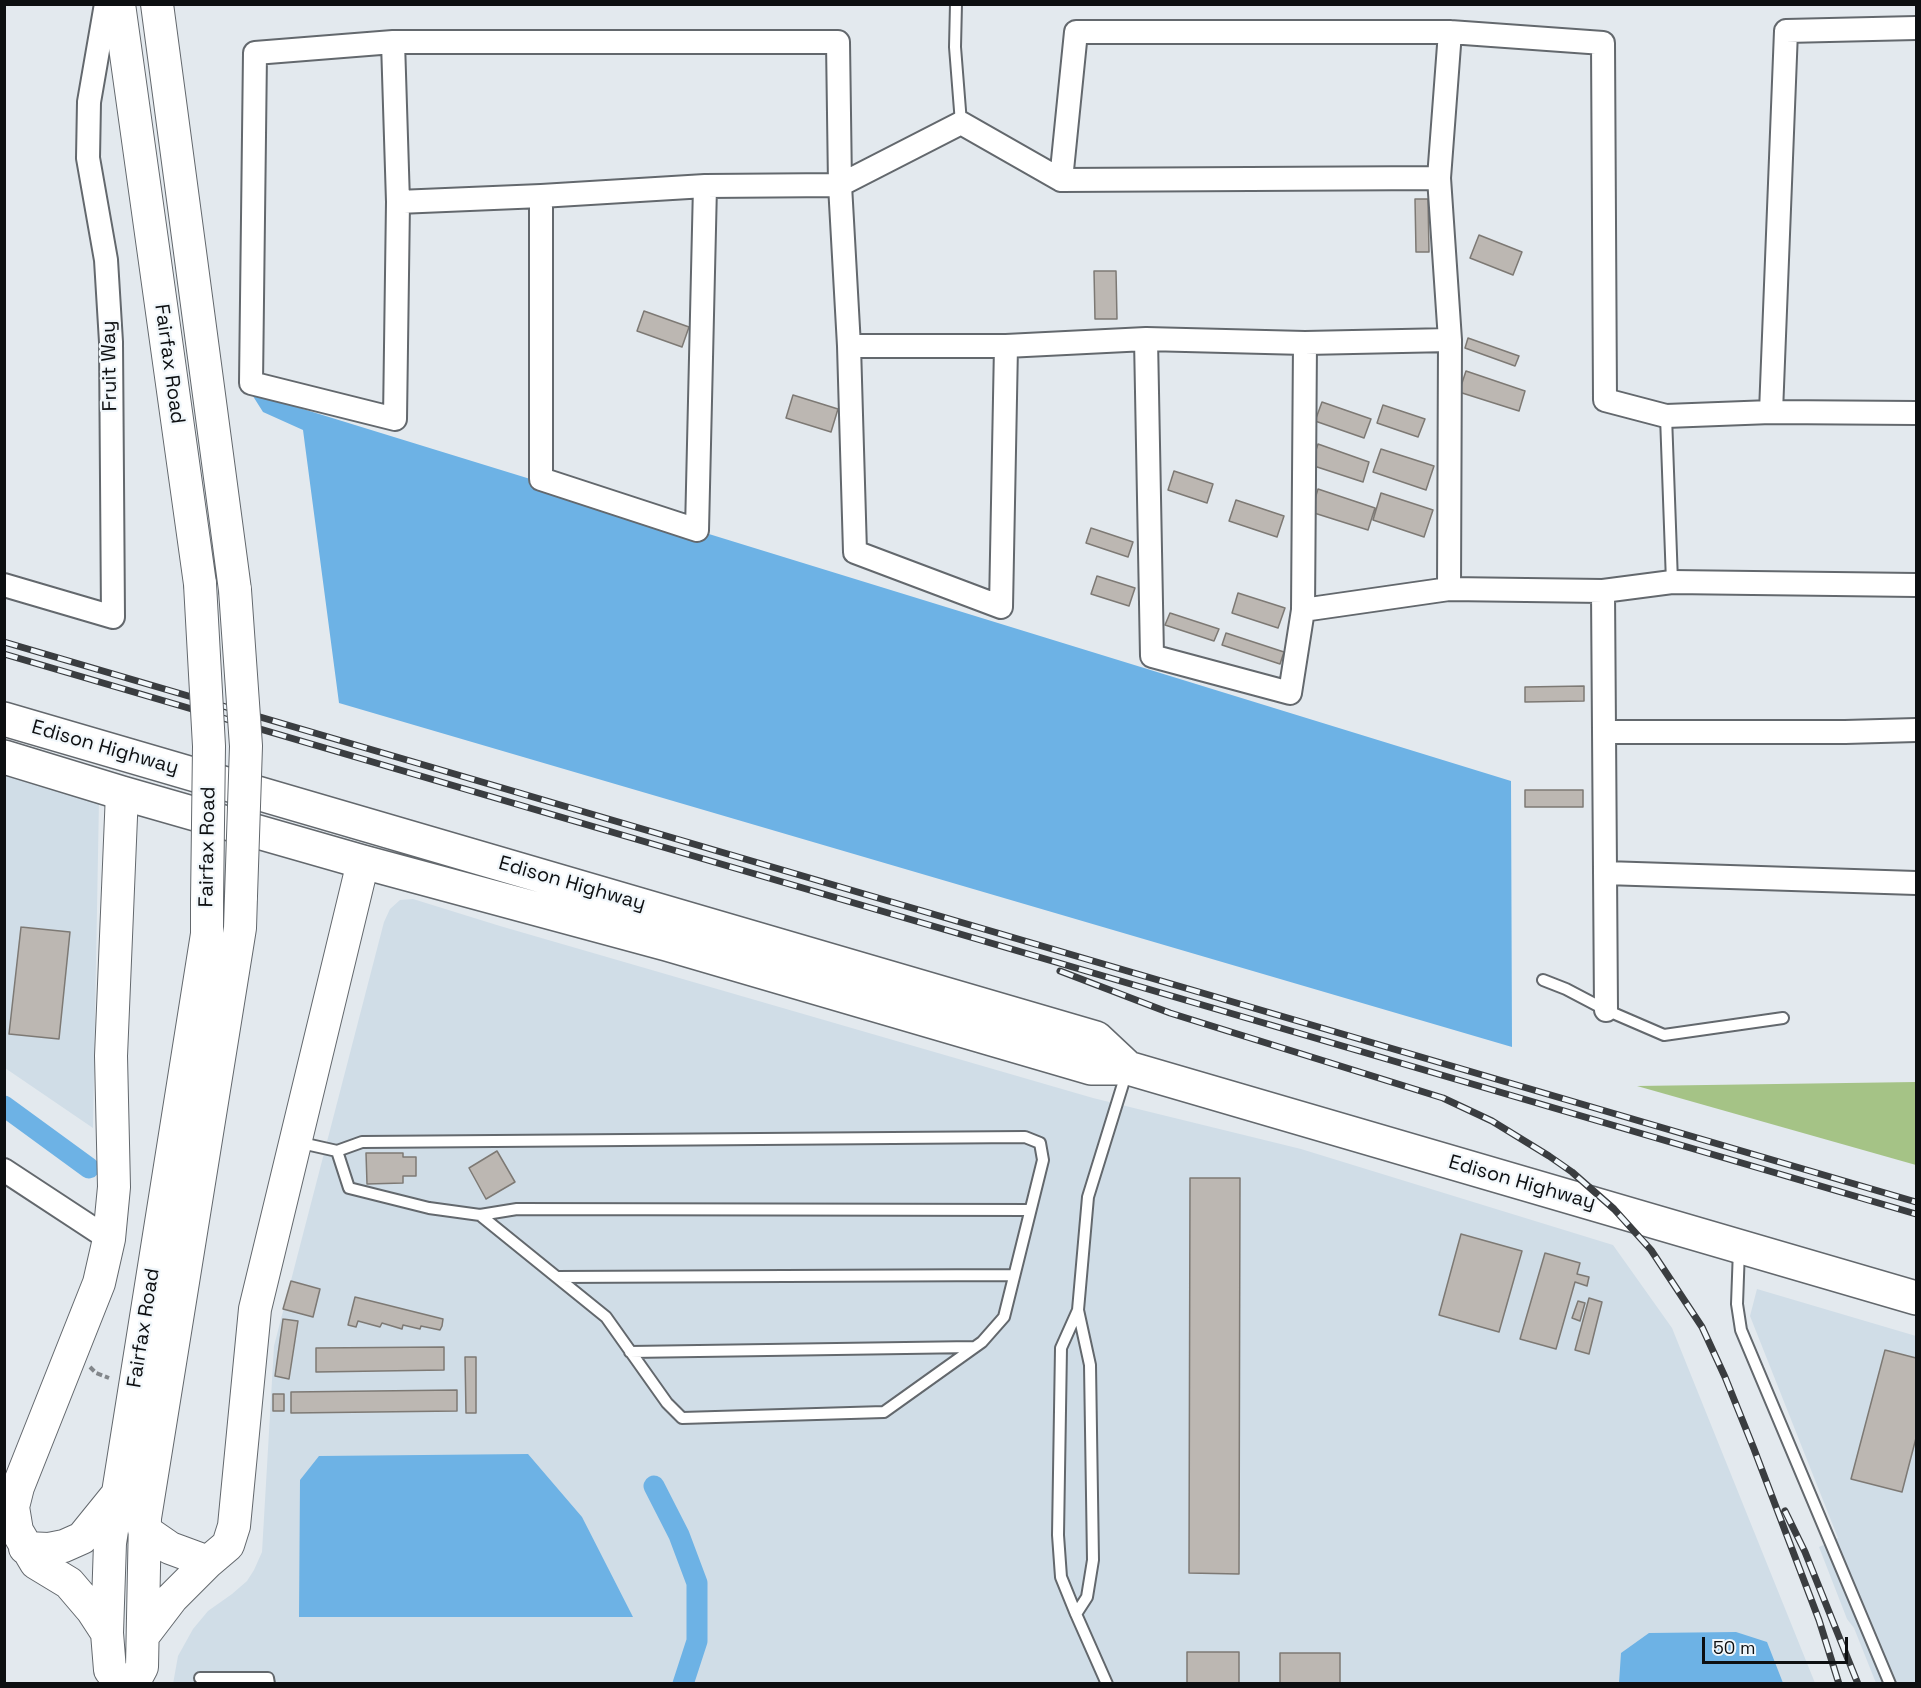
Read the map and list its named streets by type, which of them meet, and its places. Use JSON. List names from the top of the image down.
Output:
{
  "streets": {
    "main road": ["Fairfax Road", "Edison Highway"],
    "street": ["Fruit Way"]
  },
  "scale_bar": "50 m"
}
